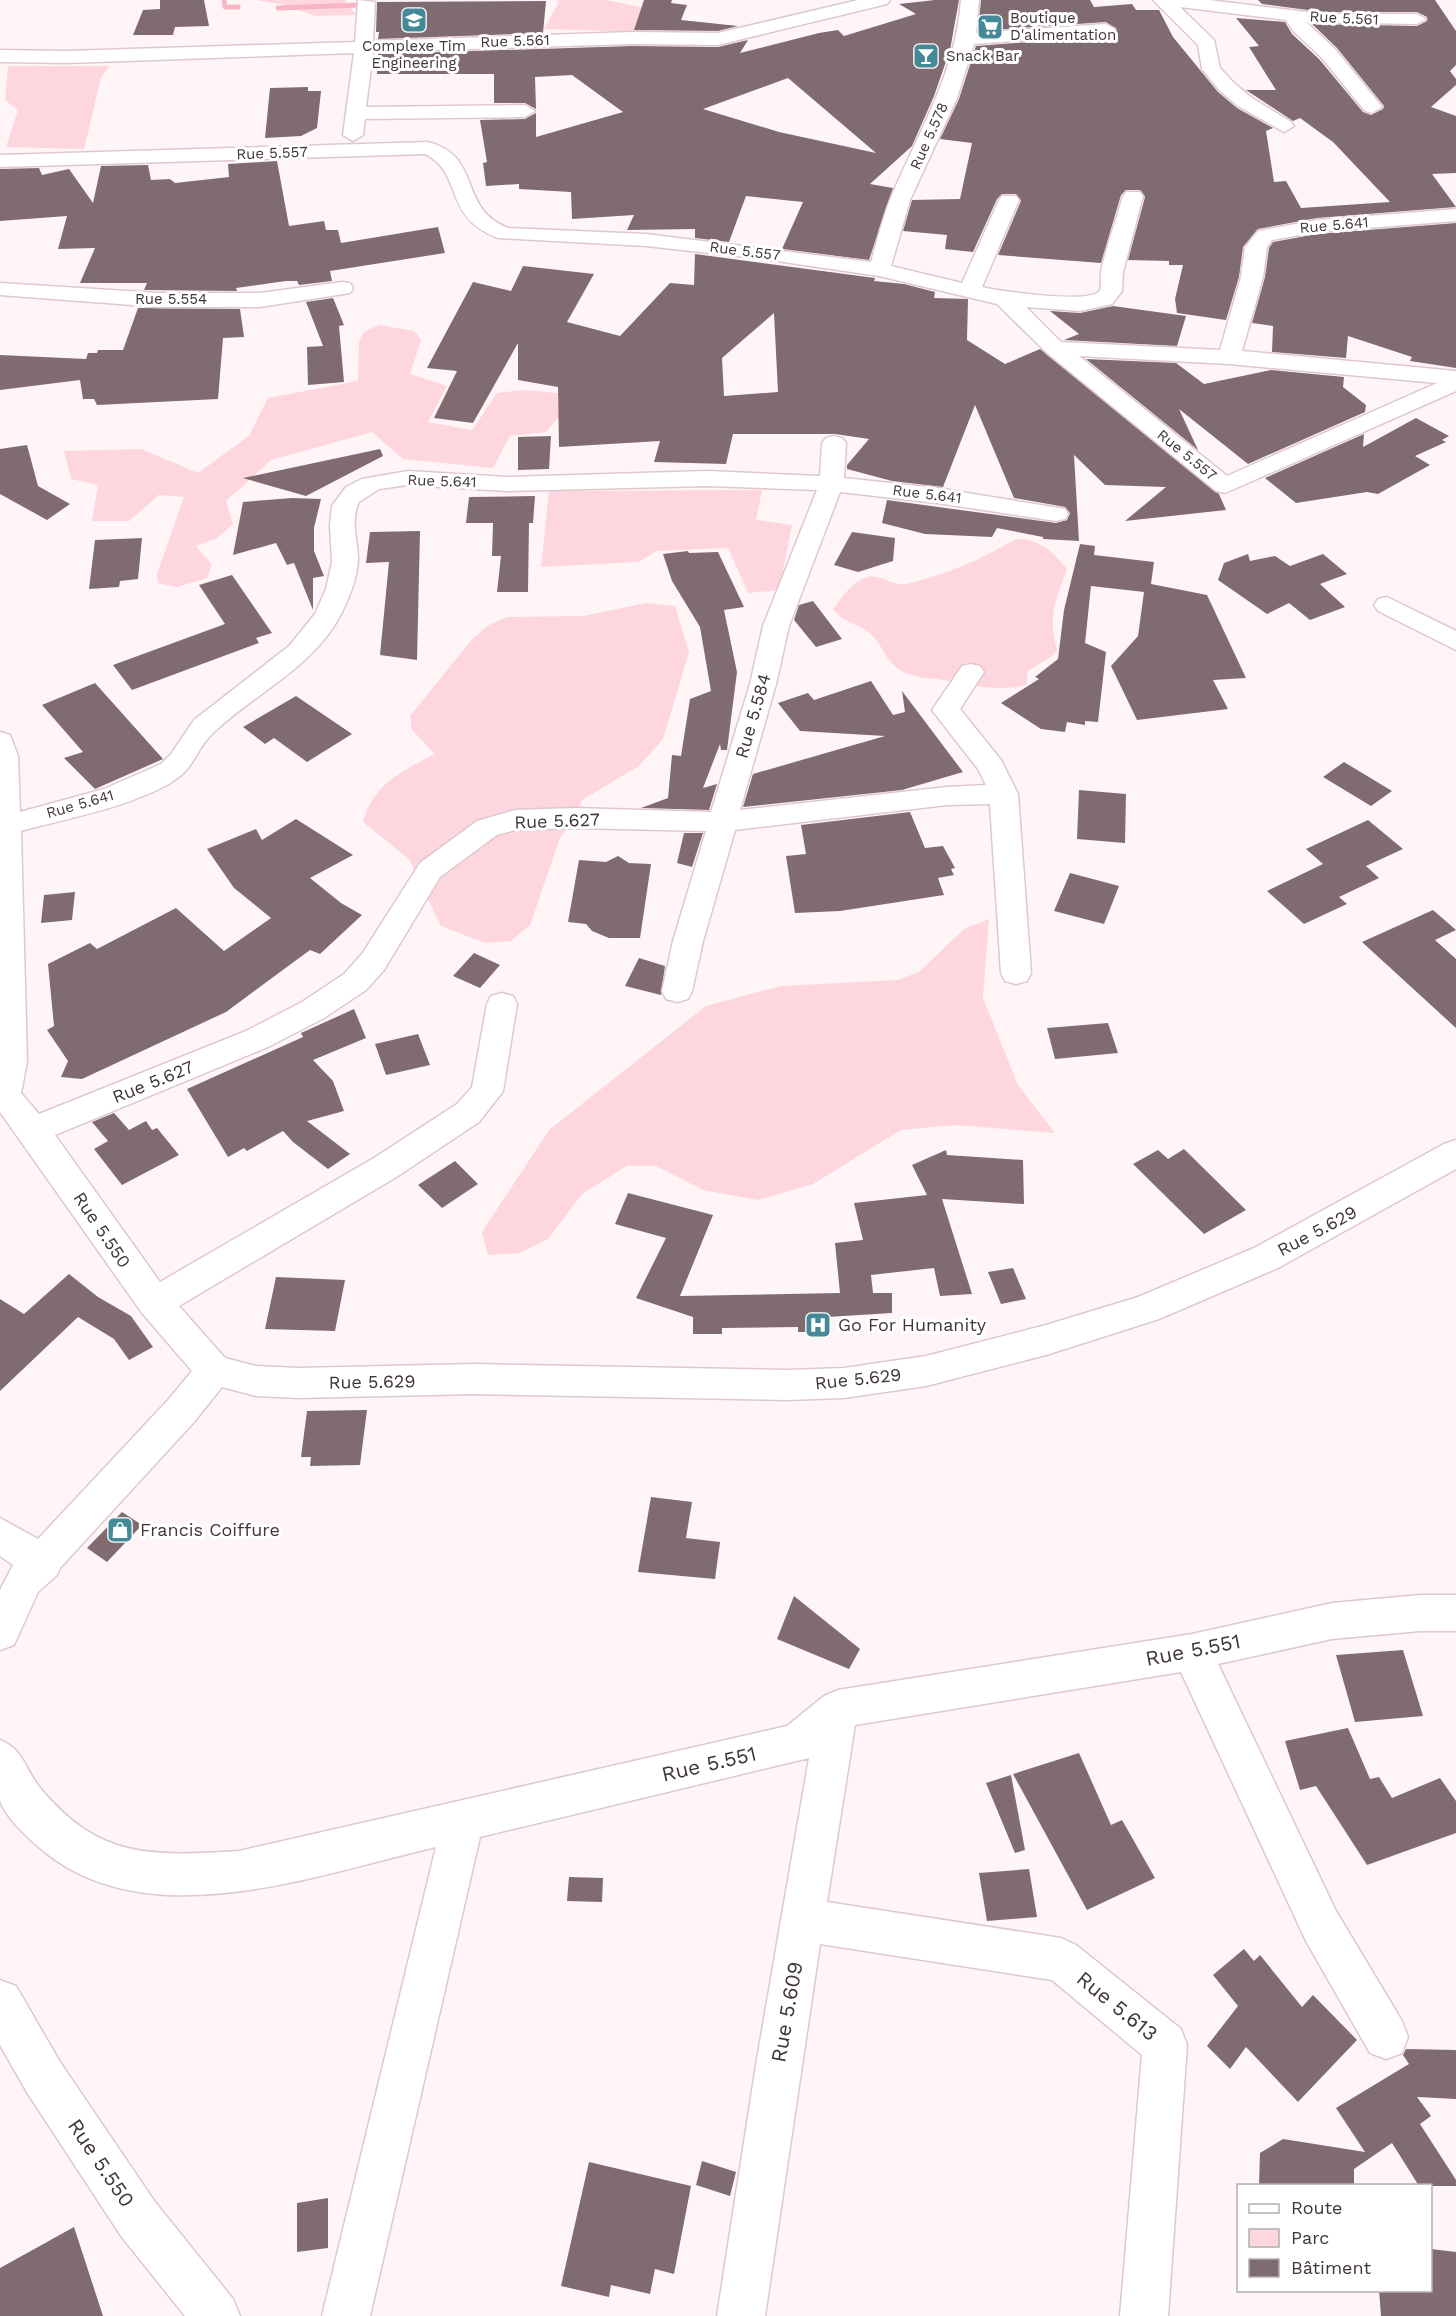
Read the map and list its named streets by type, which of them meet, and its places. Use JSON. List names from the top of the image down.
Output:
{
  "streets": {
    "street": [
      "Rue 5.561",
      "Rue 5.578",
      "Rue 5.557",
      "Rue 5.641",
      "Rue 5.554",
      "Rue 5.584",
      "Rue 5.627",
      "Rue 5.550",
      "Rue 5.629",
      "Rue 5.551",
      "Rue 5.613",
      "Rue 5.609"
    ]
  },
  "crossings": [
    ["Rue 5.578", "Rue 5.557"],
    ["Rue 5.641", "Rue 5.584"],
    ["Rue 5.641", "Rue 5.550"],
    ["Rue 5.584", "Rue 5.627"],
    ["Rue 5.627", "Rue 5.550"],
    ["Rue 5.550", "Rue 5.629"],
    ["Rue 5.551", "Rue 5.609"],
    ["Rue 5.613", "Rue 5.609"]
  ],
  "places": {
    "school or university": ["Complexe Tim Engineering"],
    "supermarket": ["Boutique D'alimentation"],
    "bar": ["Snack Bar"],
    "hospital": ["Go For Humanity"],
    "shop": ["Francis Coiffure"]
  },
  "legend": ["Route", "Parc", "Bâtiment"]
}
